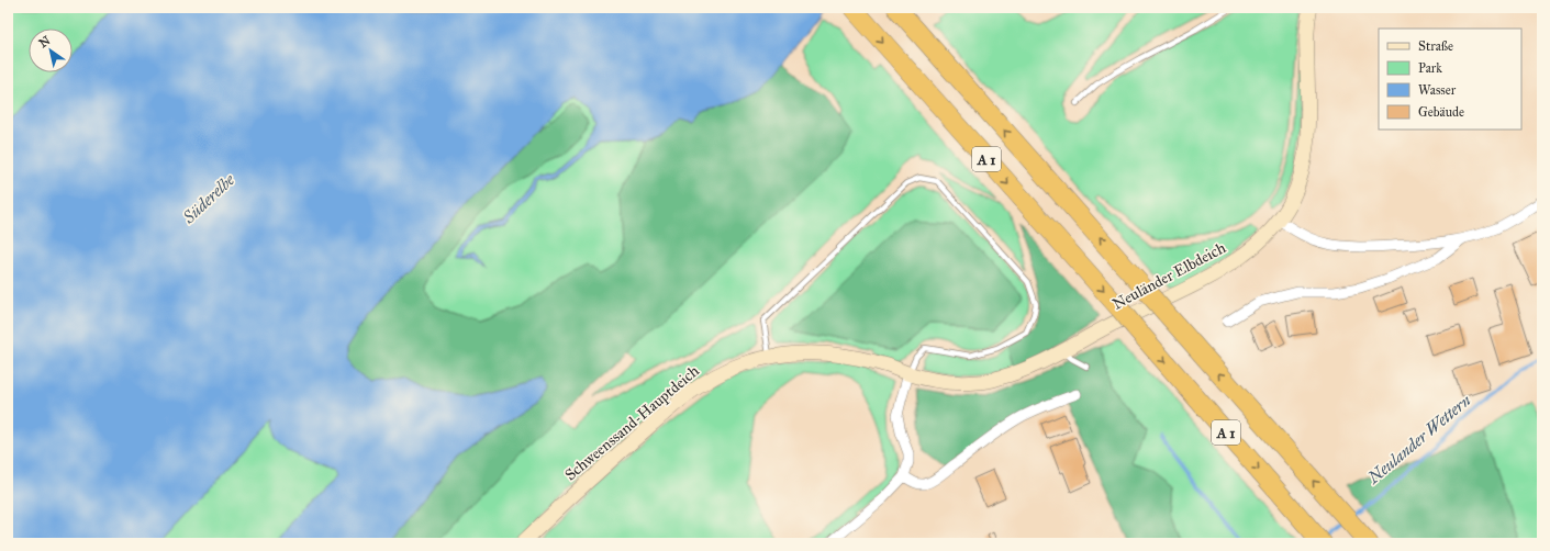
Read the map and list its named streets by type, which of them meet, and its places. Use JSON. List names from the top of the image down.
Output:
{
  "streets": {
    "highway": ["A 1"],
    "street": ["Neuländer Elbdeich", "Schweenssand-Hauptdeich"]
  },
  "crossings": [
    ["Neuländer Elbdeich", "Schweenssand-Hauptdeich"]
  ],
  "water": ["Süderelbe", "Neulander Wettern"],
  "legend": [
    "Straße",
    "Park",
    "Wasser",
    "Gebäude"
  ],
  "north": "top left"
}
